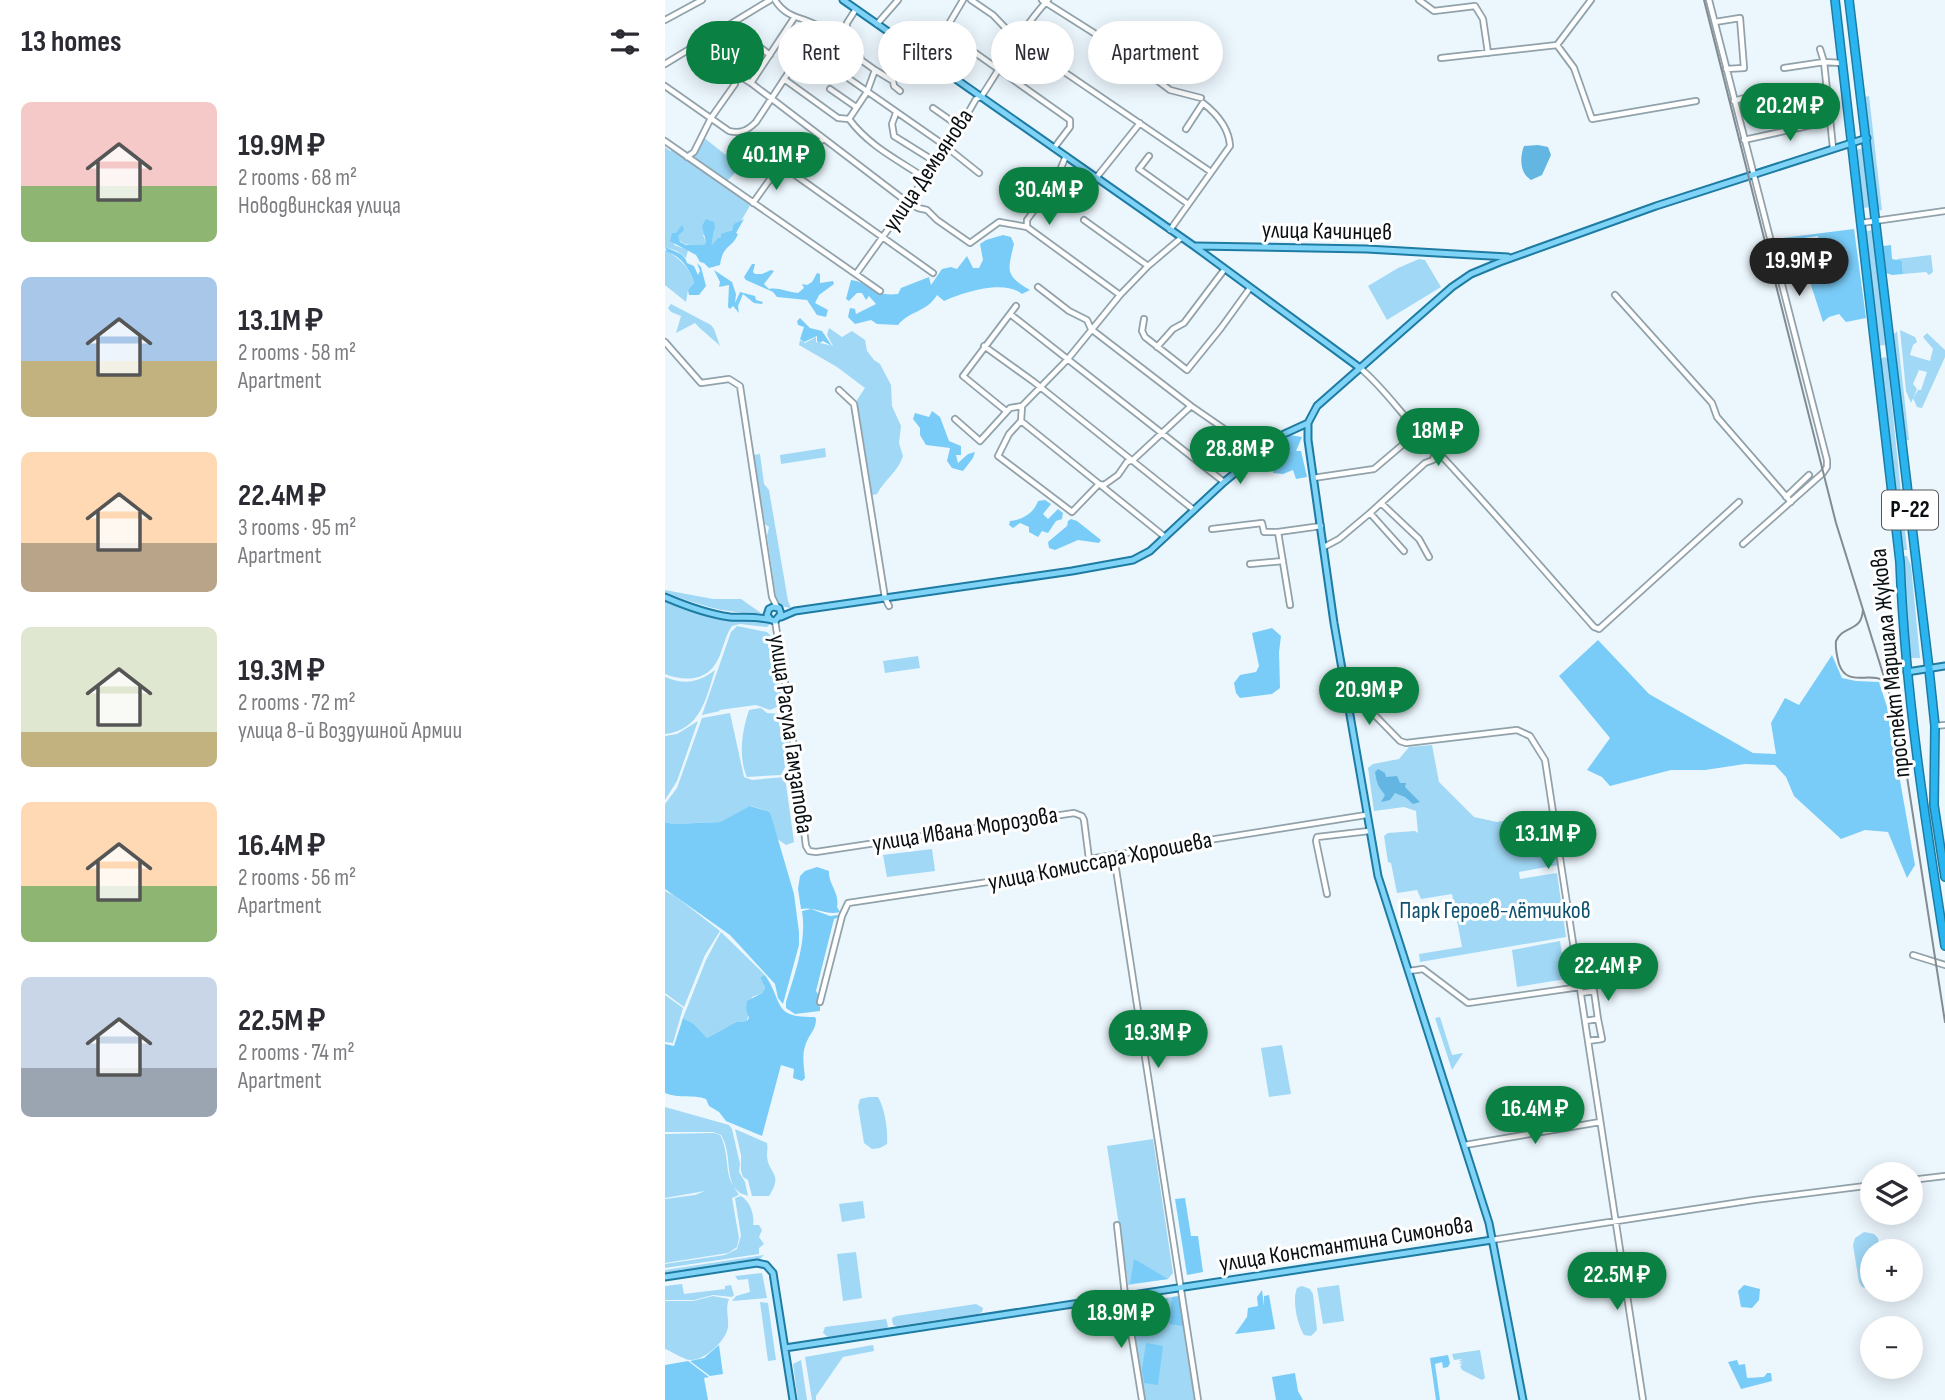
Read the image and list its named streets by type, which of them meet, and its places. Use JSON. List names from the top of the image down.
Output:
{
  "streets": {
    "highway": ["Р-22", "проспект Маршала Жукова"],
    "main road": ["улица Качинцев", "улица Константина Симонова"],
    "street": [
      "улица Демьянова",
      "улица Расула Гамзатова",
      "улица Ивана Морозова",
      "улица Комиссара Хорошева"
    ]
  },
  "crossings": [
    ["улица Качинцев", "проспект Маршала Жукова"],
    ["улица Расула Гамзатова", "улица Ивана Морозова"],
    ["улица Ивана Морозова", "улица Комиссара Хорошева"]
  ],
  "parks": ["Парк Героев-лётчиков"],
  "page": {
    "heading": "13 homes",
    "chip": [
      "Buy",
      "Rent",
      "Filters",
      "New",
      "Apartment"
    ],
    "price": [
      "20.2M ₽",
      "40.1M ₽",
      "30.4M ₽",
      "19.9M ₽",
      "18M ₽",
      "28.8M ₽",
      "20.9M ₽",
      "13.1M ₽",
      "22.4M ₽",
      "19.3M ₽",
      "16.4M ₽",
      "22.5M ₽",
      "18.9M ₽"
    ],
    "list": [
      {
        "name": "19.9M ₽",
        "note": "2 rooms · 68 m² · Новодвинская улица"
      },
      {
        "name": "13.1M ₽",
        "note": "2 rooms · 58 m² · Apartment"
      },
      {
        "name": "22.4M ₽",
        "note": "3 rooms · 95 m² · Apartment"
      },
      {
        "name": "19.3M ₽",
        "note": "2 rooms · 72 m² · улица 8-й Воздушной Армии"
      },
      {
        "name": "16.4M ₽",
        "note": "2 rooms · 56 m² · Apartment"
      },
      {
        "name": "22.5M ₽",
        "note": "2 rooms · 74 m² · Apartment"
      }
    ],
    "map_buttons": ["+", "−"]
  }
}
